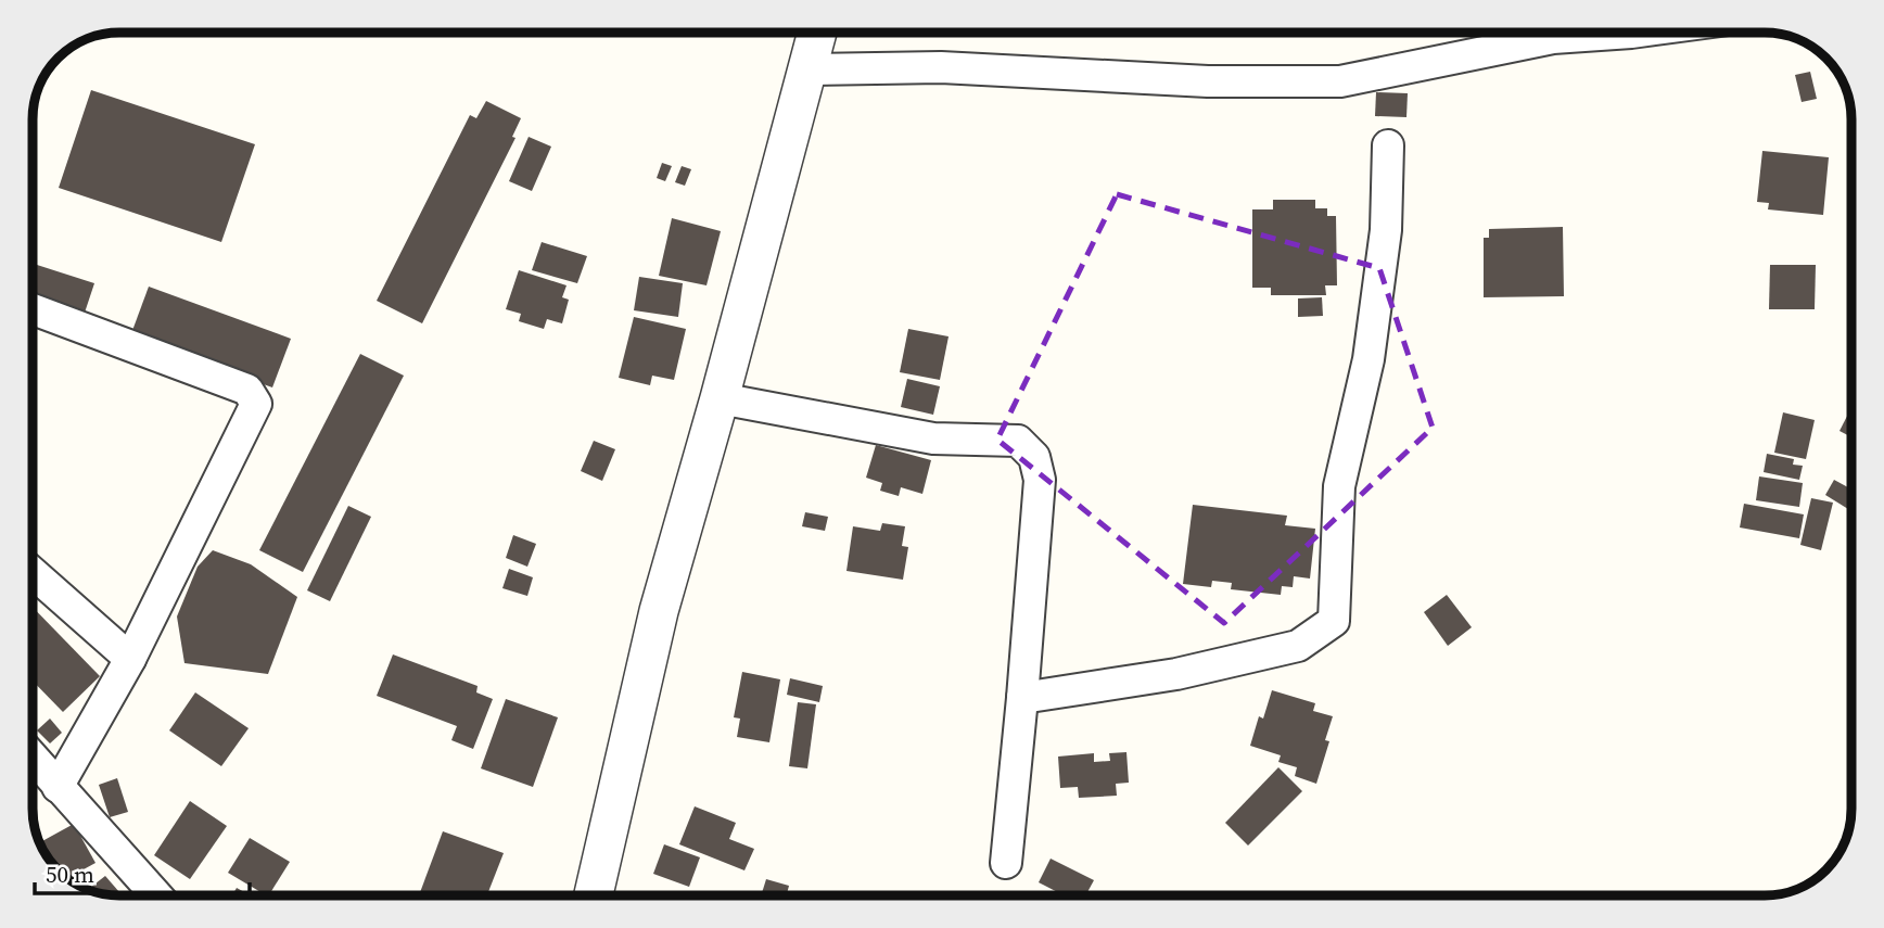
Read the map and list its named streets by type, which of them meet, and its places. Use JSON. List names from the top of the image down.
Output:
{
  "scale_bar": "50 m"
}
